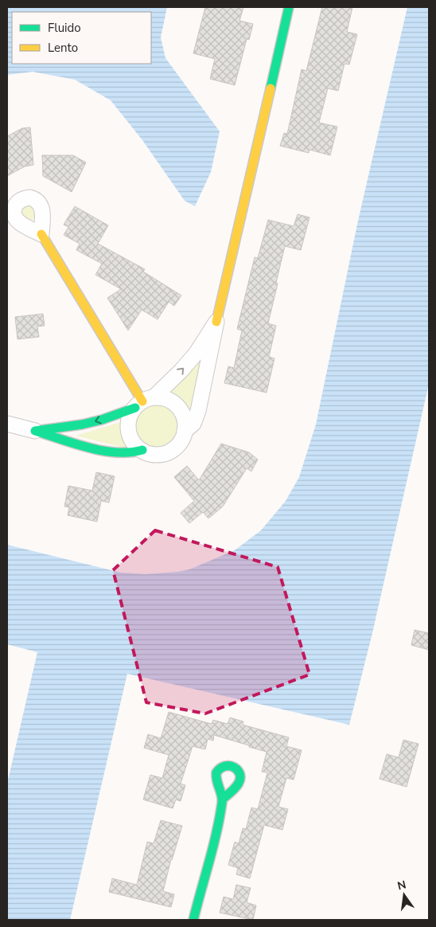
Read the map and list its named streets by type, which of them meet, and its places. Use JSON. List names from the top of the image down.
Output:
{
  "legend": ["Fluido", "Lento"],
  "north": "top"
}
